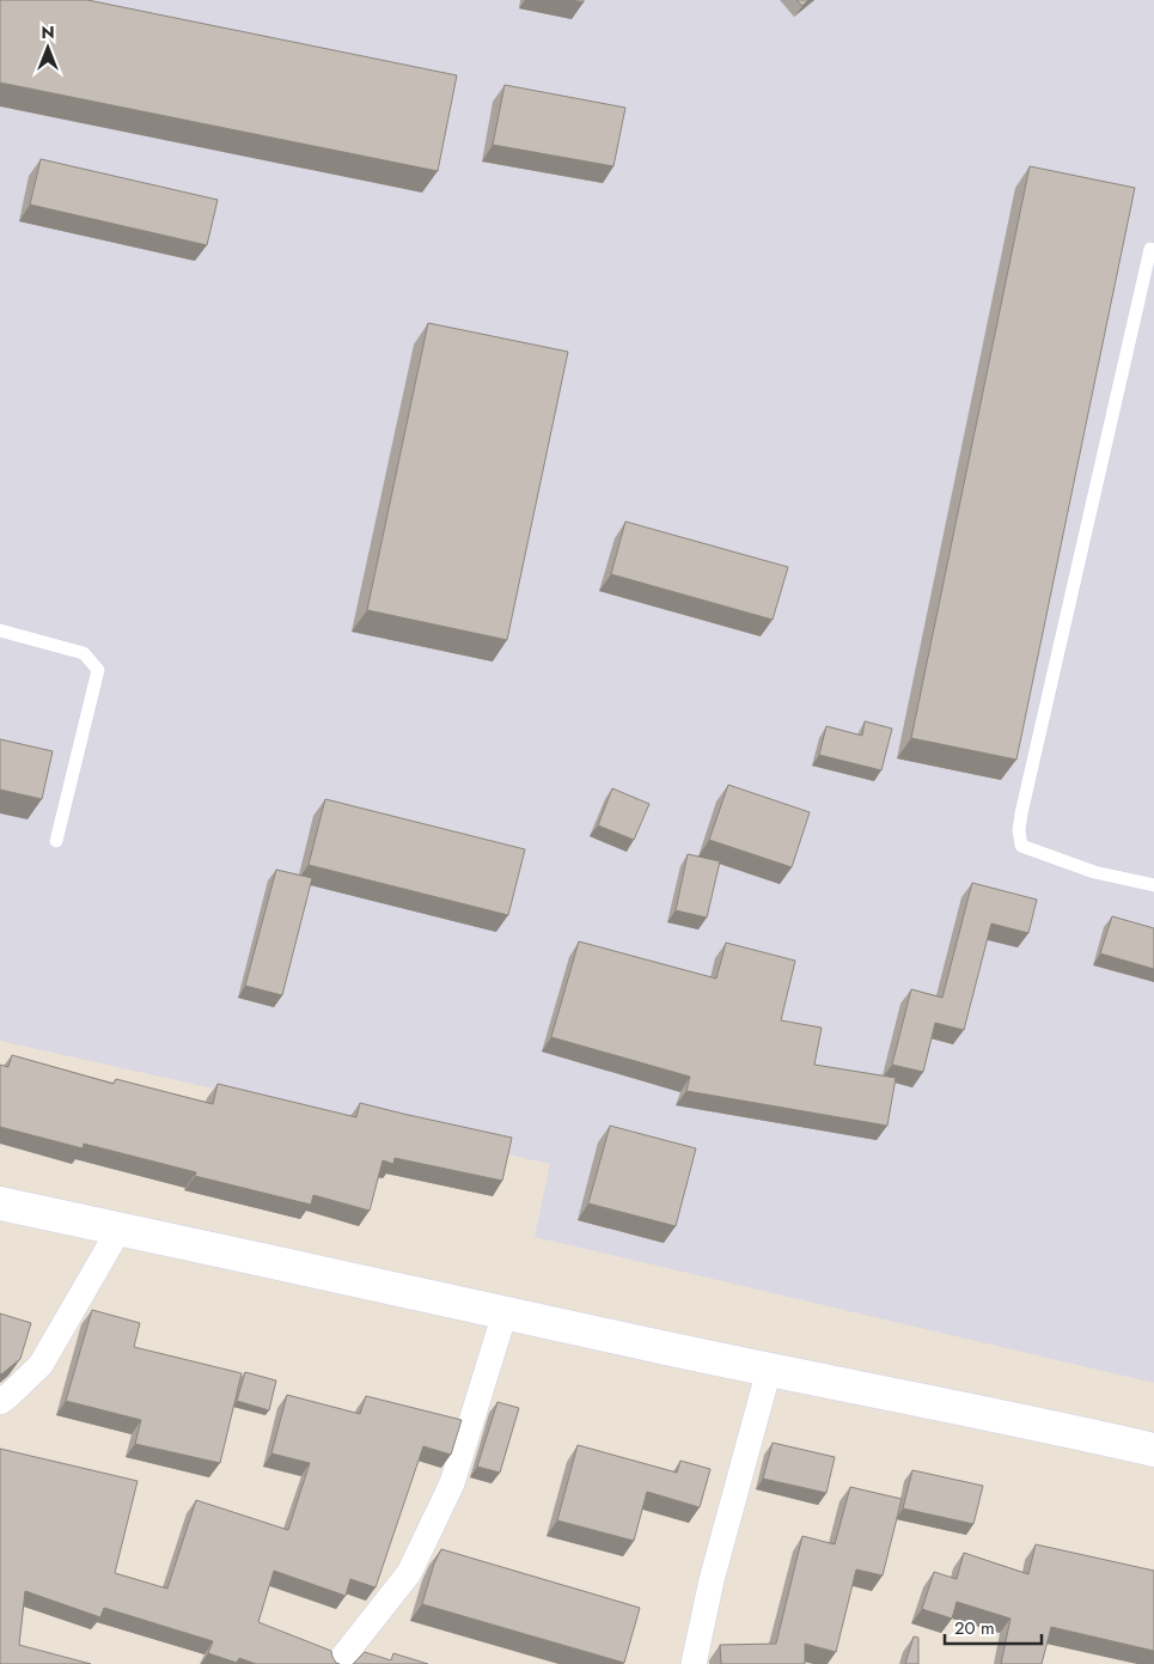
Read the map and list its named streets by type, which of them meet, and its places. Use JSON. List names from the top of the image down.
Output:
{
  "scale_bar": "20 m",
  "north": "top"
}
